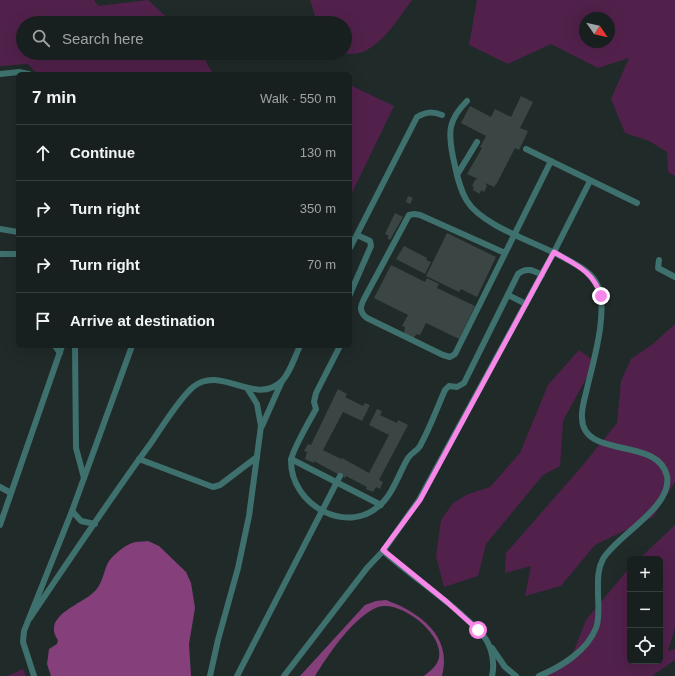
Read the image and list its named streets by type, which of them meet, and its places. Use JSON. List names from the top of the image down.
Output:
{
  "north": "bottom right",
  "page": {
    "search": "Search here",
    "heading": ["7 min", "Walk · 550 m"],
    "list": [
      ["Continue", "130 m"],
      ["Turn right", "350 m"],
      ["Turn right", "70 m"],
      "Arrive at destination"
    ],
    "map_buttons": ["+", "−"]
  }
}
